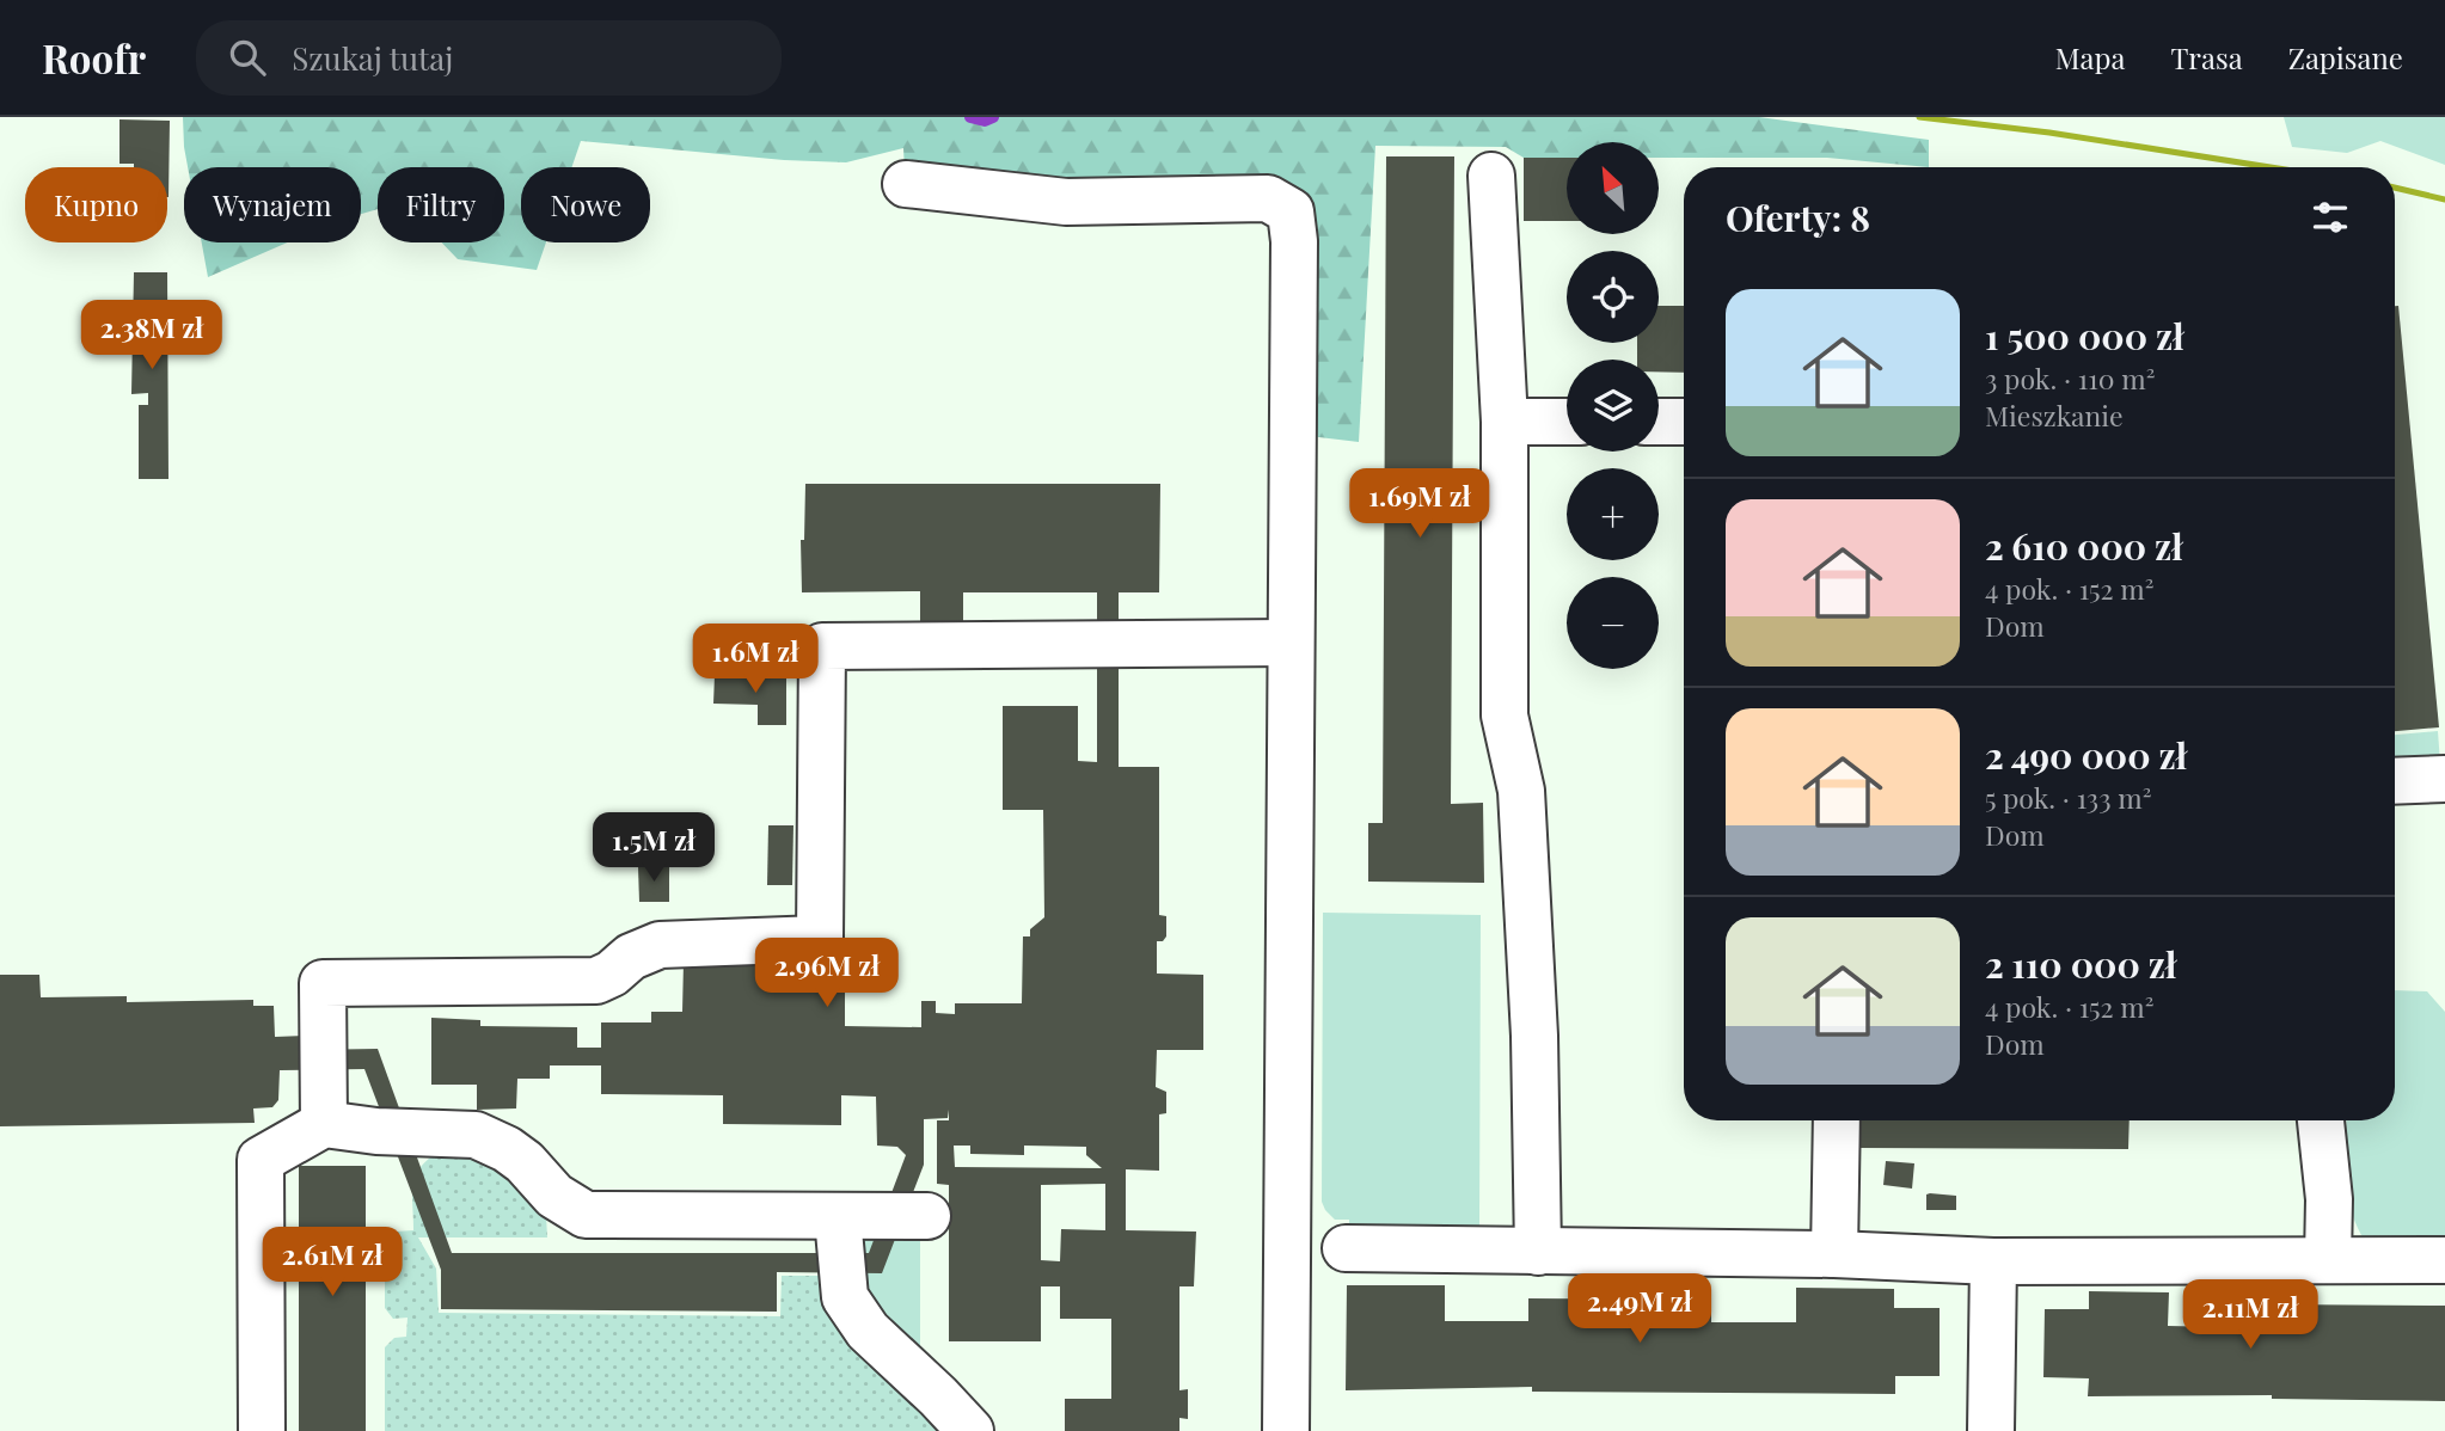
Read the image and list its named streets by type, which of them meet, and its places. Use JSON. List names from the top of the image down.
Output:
{
  "north": "top left",
  "page": {
    "header": "Roofr",
    "search": "Szukaj tutaj",
    "nav": ["Mapa", "Trasa", "Zapisane"],
    "map_buttons": ["+", "−"],
    "chip": [
      "Kupno",
      "Wynajem",
      "Filtry",
      "Nowe"
    ],
    "heading": "Oferty: 8",
    "list": [
      {
        "name": "1 500 000 zł",
        "note": "3 pok. · 110 m² · Mieszkanie"
      },
      {
        "name": "2 610 000 zł",
        "note": "4 pok. · 152 m² · Dom"
      },
      {
        "name": "2 490 000 zł",
        "note": "5 pok. · 133 m² · Dom"
      },
      {
        "name": "2 110 000 zł",
        "note": "4 pok. · 152 m² · Dom"
      }
    ],
    "price": [
      "2.38M zł",
      "1.69M zł",
      "1.6M zł",
      "1.5M zł",
      "2.96M zł",
      "2.61M zł",
      "2.49M zł",
      "2.11M zł"
    ]
  }
}
